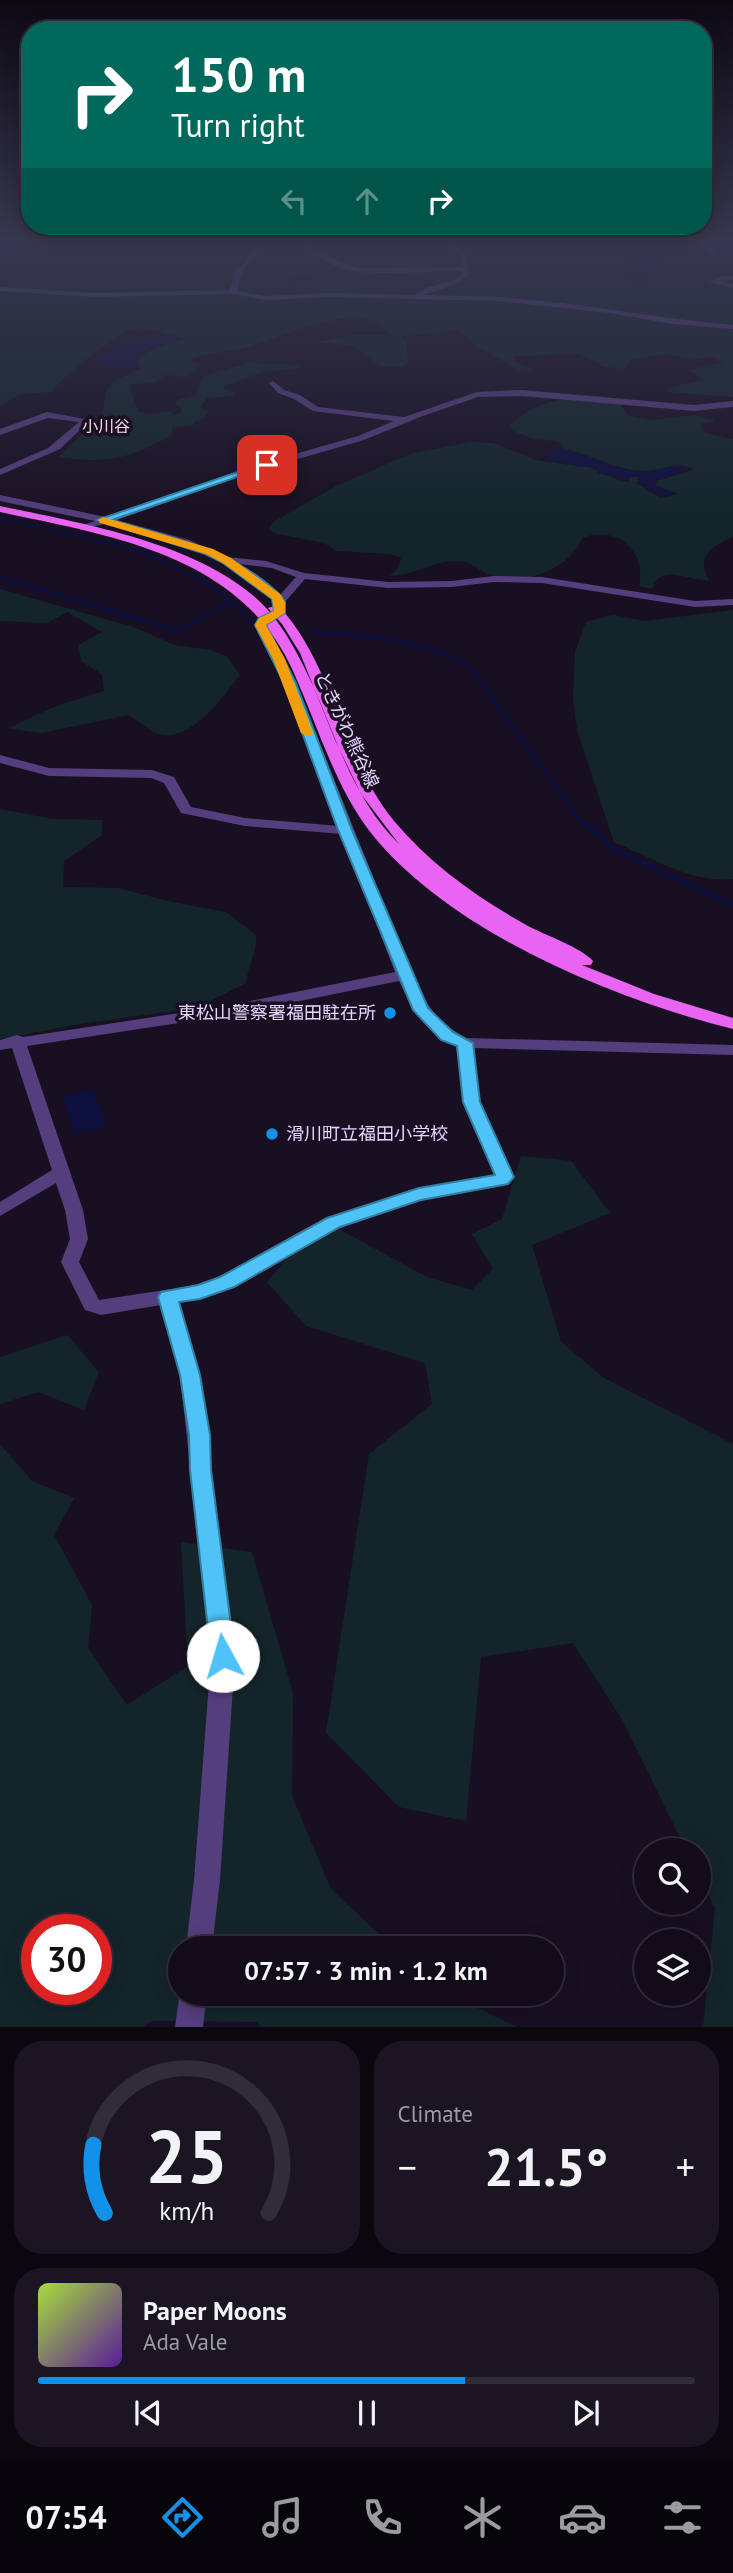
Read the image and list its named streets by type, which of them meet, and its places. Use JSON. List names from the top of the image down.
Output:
{
  "streets": {
    "main road": ["ときがわ熊谷線"]
  },
  "districts": ["小川谷"],
  "places": ["東松山警察署福田駐在所", "滑川町立福田小学校"],
  "page": {
    "turn": ["150 m", "Turn right"],
    "limit": "30",
    "trip": "07:57 · 3 min · 1.2 km",
    "tile": "Climate",
    "heat": ["−", "21.5°", "+"],
    "song": ["Paper Moons", "Ada Vale"],
    "tabs": "07:54",
    "gauge": ["25", "km/h"]
  }
}
